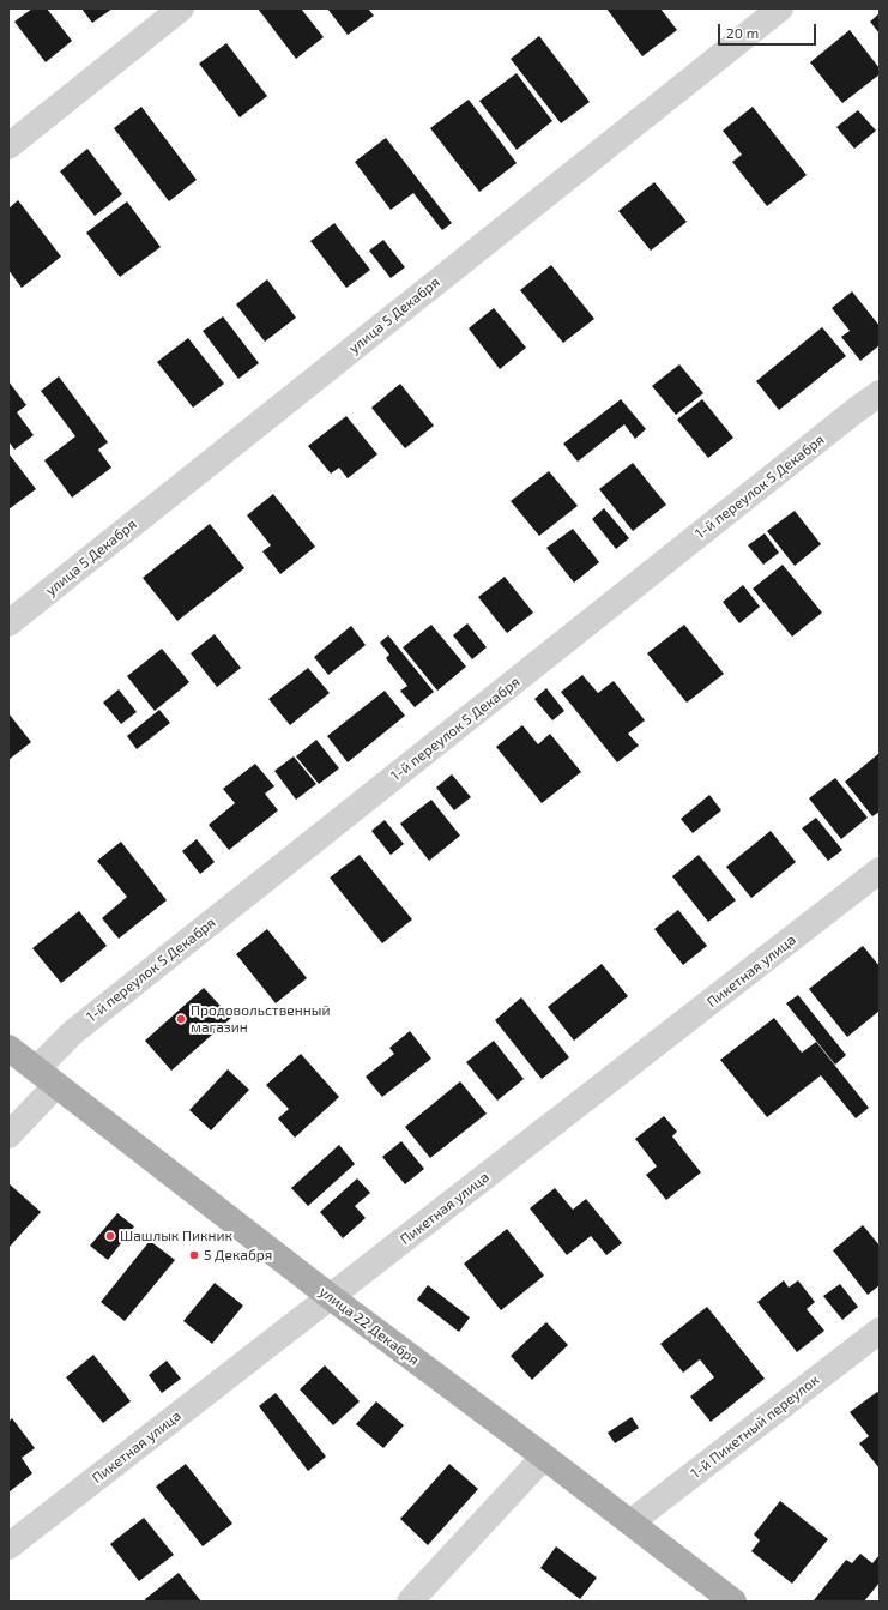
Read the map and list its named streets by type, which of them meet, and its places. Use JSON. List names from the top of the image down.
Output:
{
  "streets": {
    "main road": ["улица 22 Декабря"],
    "street": [
      "улица 5 Декабря",
      "1-й переулок 5 Декабря",
      "Пикетная улица",
      "1-й Пикетный переулок"
    ]
  },
  "crossings": [
    ["1-й переулок 5 Декабря", "улица 22 Декабря"],
    ["Пикетная улица", "улица 22 Декабря"],
    ["улица 22 Декабря", "1-й Пикетный переулок"]
  ],
  "places": ["Продовольственный магазин", "Шашлык Пикник", "5 Декабря"],
  "scale_bar": "20 m"
}
